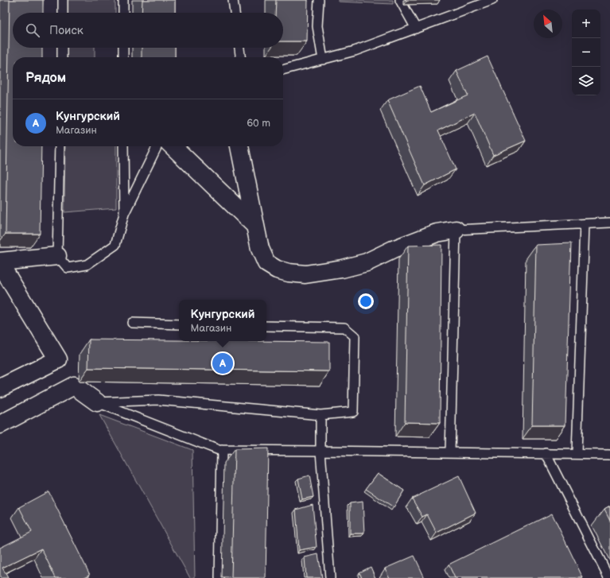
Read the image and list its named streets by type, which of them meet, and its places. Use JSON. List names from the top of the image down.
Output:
{
  "north": "top left",
  "page": {
    "map_buttons": ["+", "−"],
    "search": "Поиск",
    "heading": "Рядом",
    "list": [
      {
        "mark": "A",
        "name": "Кунгурский",
        "note": "Магазин",
        "value": "60 m"
      }
    ],
    "popup": ["Кунгурский", "Магазин"],
    "pins": "A"
  }
}
